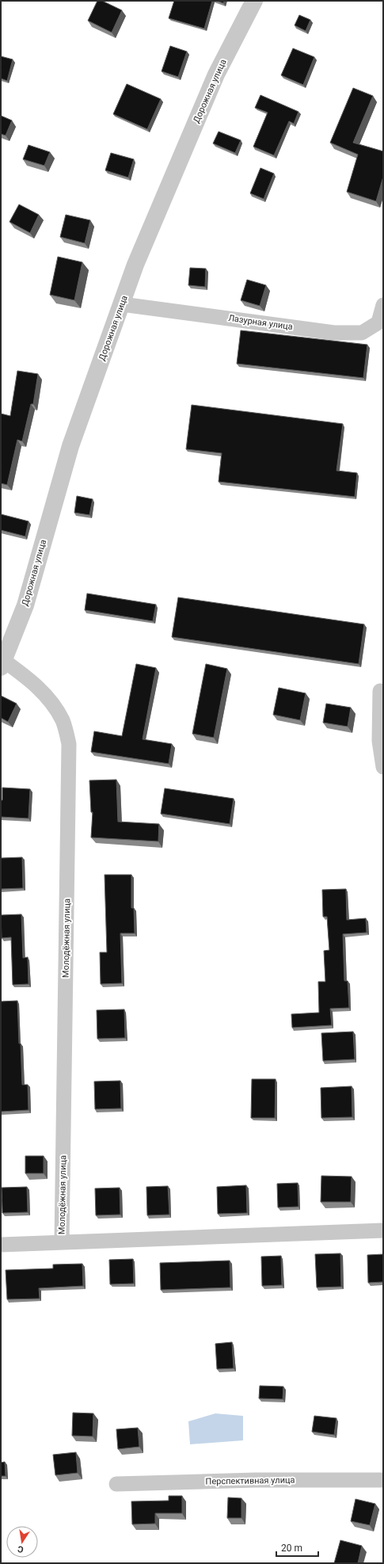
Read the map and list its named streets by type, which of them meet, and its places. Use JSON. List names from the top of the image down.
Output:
{
  "streets": {
    "street": [
      "Дорожная улица",
      "Лазурная улица",
      "Молодёжная улица",
      "Перспективная улица"
    ]
  },
  "crossings": [
    ["Дорожная улица", "Лазурная улица"],
    ["Дорожная улица", "Молодёжная улица"]
  ],
  "scale_bar": "20 m",
  "north": "bottom"
}
